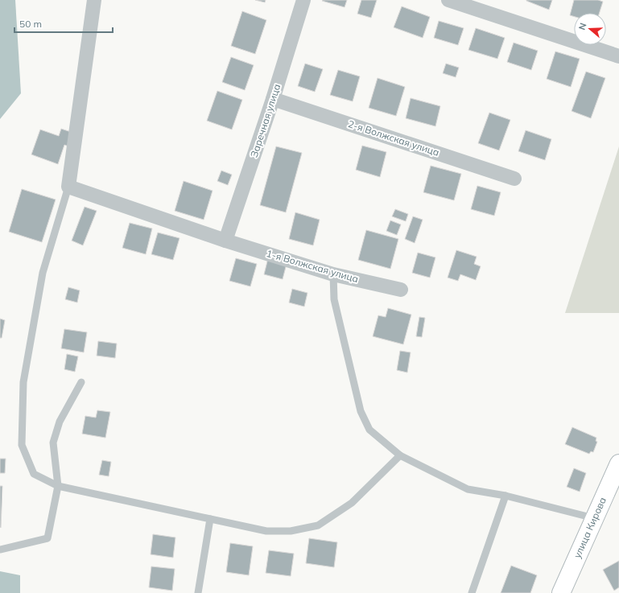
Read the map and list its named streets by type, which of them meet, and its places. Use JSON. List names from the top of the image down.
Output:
{
  "streets": {
    "street": [
      "Заречная улица",
      "2-я Волжская улица",
      "1-я Волжская улица",
      "улица Кирова"
    ]
  },
  "crossings": [
    ["Заречная улица", "2-я Волжская улица"],
    ["Заречная улица", "1-я Волжская улица"]
  ],
  "scale_bar": "50 m",
  "north": "left"
}
